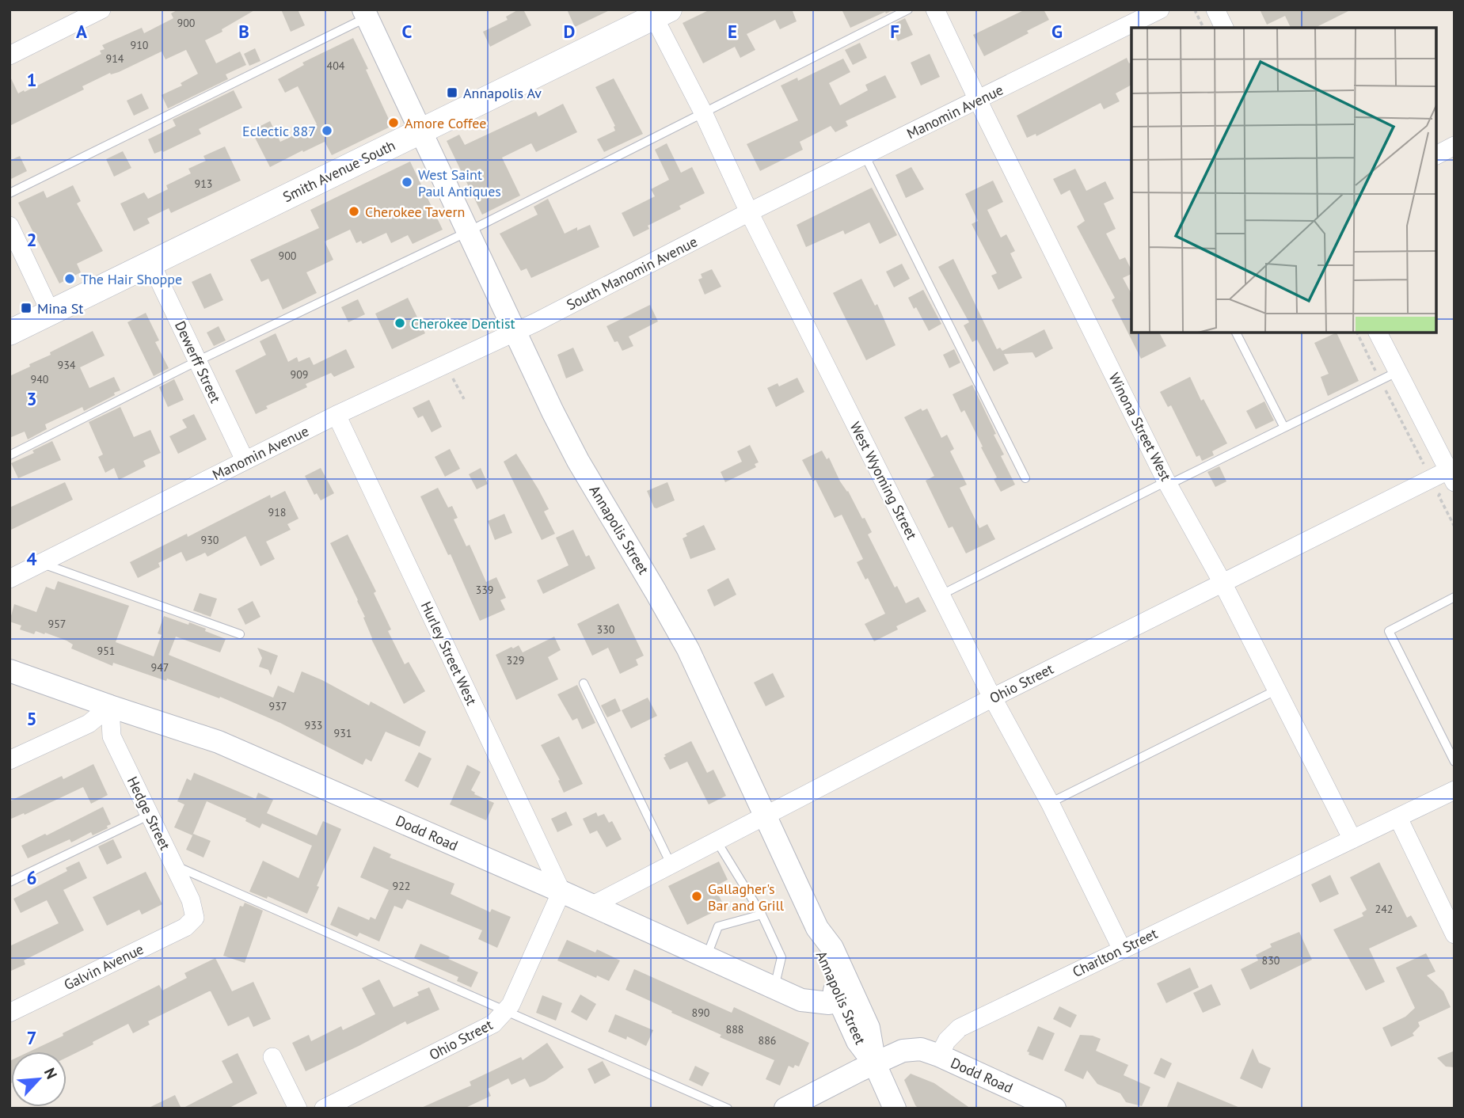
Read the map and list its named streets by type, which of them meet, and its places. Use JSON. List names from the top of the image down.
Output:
{
  "streets": {
    "main road": ["Smith Avenue South"],
    "street": [
      "Manomin Avenue",
      "South Manomin Avenue",
      "Dewerff Street",
      "Winona Street West",
      "West Wyoming Street",
      "Annapolis Street",
      "Hurley Street West",
      "Ohio Street",
      "Hedge Street",
      "Dodd Road",
      "Charlton Street",
      "Galvin Avenue"
    ]
  },
  "crossings": [
    ["Manomin Avenue", "South Manomin Avenue"],
    ["Manomin Avenue", "Dewerff Street"],
    ["Manomin Avenue", "Winona Street West"],
    ["Manomin Avenue", "West Wyoming Street"],
    ["Manomin Avenue", "Annapolis Street"],
    ["Manomin Avenue", "Hurley Street West"],
    ["Smith Avenue South", "Dewerff Street"],
    ["Smith Avenue South", "West Wyoming Street"],
    ["Smith Avenue South", "Annapolis Street"],
    ["South Manomin Avenue", "West Wyoming Street"],
    ["South Manomin Avenue", "Annapolis Street"],
    ["Winona Street West", "Ohio Street"],
    ["Winona Street West", "Charlton Street"],
    ["West Wyoming Street", "Ohio Street"],
    ["West Wyoming Street", "Charlton Street"],
    ["Annapolis Street", "Ohio Street"],
    ["Annapolis Street", "Dodd Road"],
    ["Hurley Street West", "Ohio Street"],
    ["Hurley Street West", "Dodd Road"],
    ["Ohio Street", "Dodd Road"],
    ["Hedge Street", "Dodd Road"],
    ["Hedge Street", "Galvin Avenue"],
    ["Dodd Road", "Charlton Street"]
  ],
  "places": {
    "transit": ["Annapolis Av", "Mina St"],
    "other": [
      "Amore Coffee",
      "Eclectic 887",
      "West Saint Paul Antiques",
      "Cherokee Tavern",
      "The Hair Shoppe",
      "Cherokee Dentist",
      "Gallagher's Bar and Grill"
    ]
  },
  "house_numbers": [
    "900",
    "910",
    "914",
    "404",
    "913",
    "900",
    "934",
    "909",
    "940",
    "918",
    "930",
    "339",
    "957",
    "330",
    "951",
    "329",
    "947",
    "937",
    "933",
    "931",
    "922",
    "242",
    "830",
    "890",
    "888",
    "886"
  ],
  "north": "top right",
  "grid": {
    "columns": [
      "A",
      "B",
      "C",
      "D",
      "E",
      "F",
      "G"
    ],
    "rows": [
      "1",
      "2",
      "3",
      "4",
      "5",
      "6",
      "7"
    ]
  }
}
